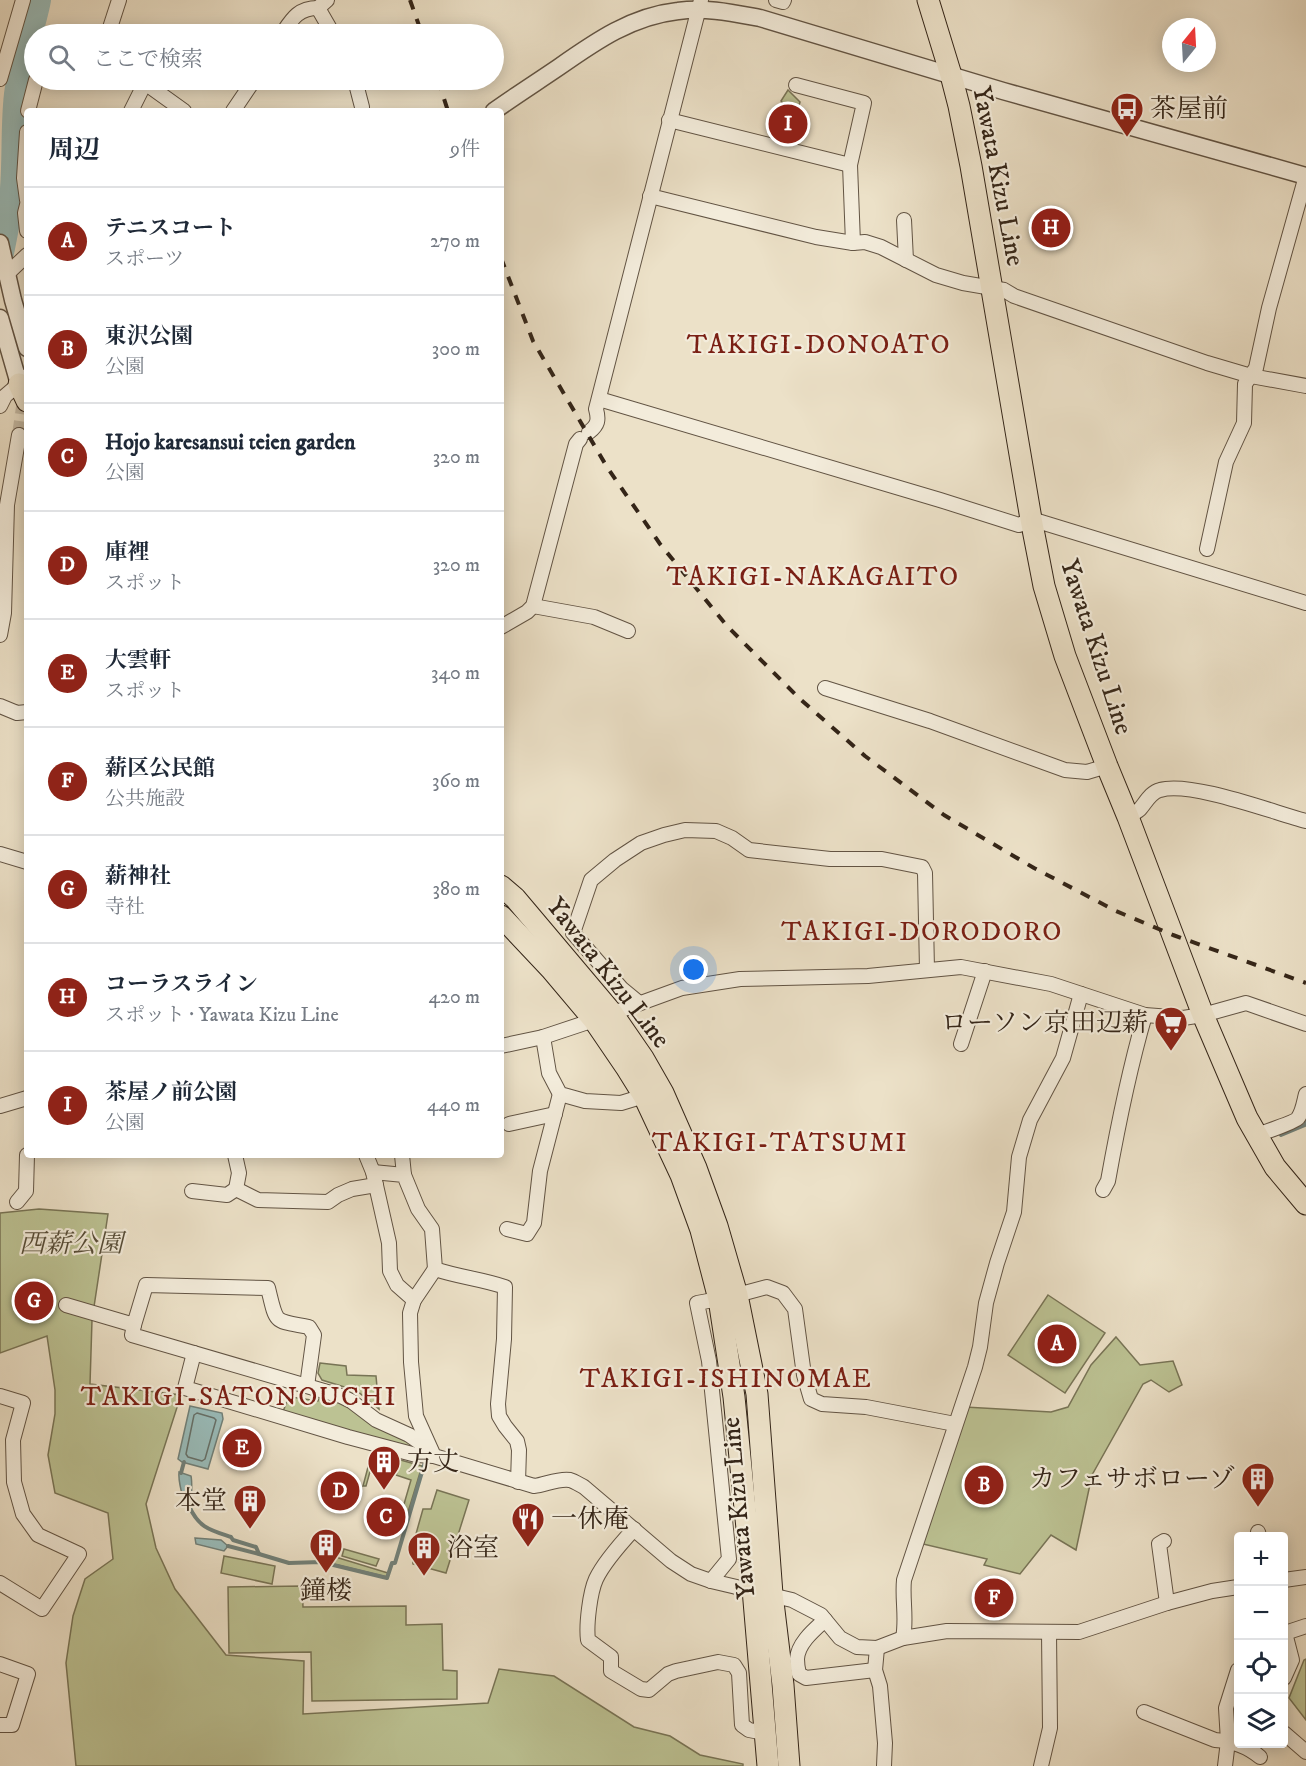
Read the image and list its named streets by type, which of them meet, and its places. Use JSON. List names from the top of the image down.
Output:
{
  "streets": {
    "main road": ["Yawata Kizu Line"]
  },
  "districts": [
    "TAKIGI-DONOATO",
    "TAKIGI-NAKAGAITO",
    "TAKIGI-DORODORO",
    "TAKIGI-TATSUMI",
    "TAKIGI-ISHINOMAE",
    "TAKIGI-SATONOUCHI"
  ],
  "parks": ["西薪公園"],
  "places": {
    "bus stop": ["茶屋前"],
    "supermarket": ["ローソン京田辺薪"],
    "building": [
      "方丈",
      "カフェサボローゾ",
      "本堂",
      "鐘楼",
      "浴室"
    ],
    "restaurant": ["一休庵"]
  },
  "north": "top",
  "page": {
    "search": "ここで検索",
    "pins": [
      "I",
      "H",
      "G",
      "A",
      "E",
      "B",
      "D",
      "C",
      "F"
    ],
    "heading": ["周辺", "9件"],
    "list": [
      {
        "mark": "A",
        "name": "テニスコート",
        "note": "スポーツ",
        "value": "270 m"
      },
      {
        "mark": "B",
        "name": "東沢公園",
        "note": "公園",
        "value": "300 m"
      },
      {
        "mark": "C",
        "name": "Hojo karesansui teien garden",
        "note": "公園",
        "value": "320 m"
      },
      {
        "mark": "D",
        "name": "庫裡",
        "note": "スポット",
        "value": "320 m"
      },
      {
        "mark": "E",
        "name": "大雲軒",
        "note": "スポット",
        "value": "340 m"
      },
      {
        "mark": "F",
        "name": "薪区公民館",
        "note": "公共施設",
        "value": "360 m"
      },
      {
        "mark": "G",
        "name": "薪神社",
        "note": "寺社",
        "value": "380 m"
      },
      {
        "mark": "H",
        "name": "コーラスライン",
        "note": "スポット · Yawata Kizu Line",
        "value": "420 m"
      },
      {
        "mark": "I",
        "name": "茶屋ノ前公園",
        "note": "公園",
        "value": "440 m"
      }
    ],
    "map_buttons": ["+", "−"]
  }
}
